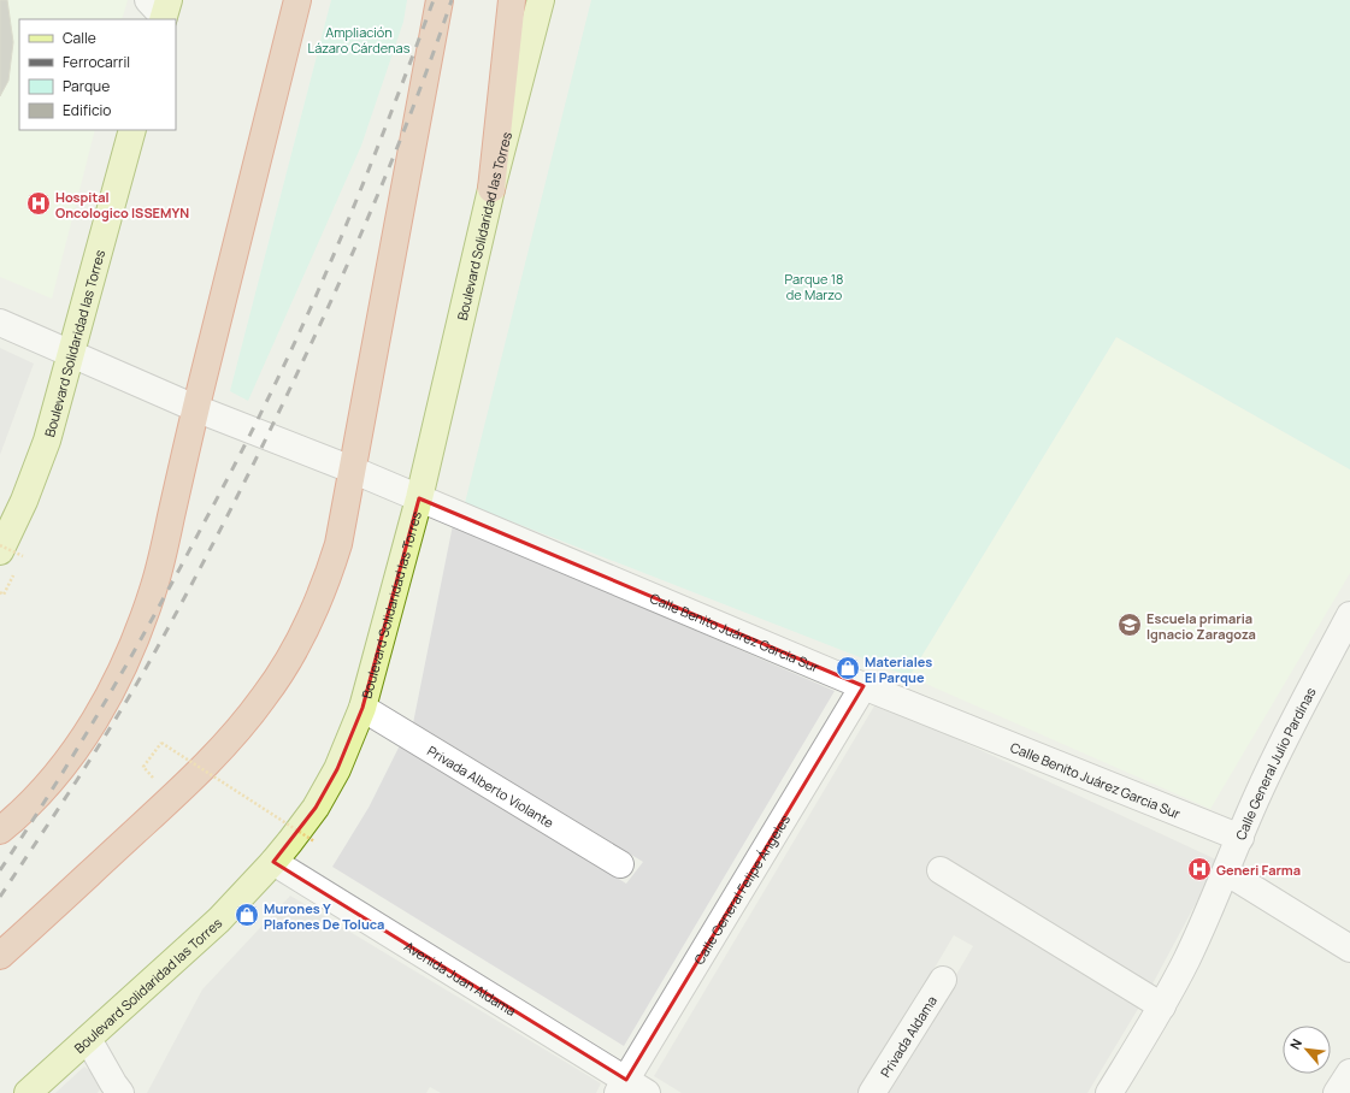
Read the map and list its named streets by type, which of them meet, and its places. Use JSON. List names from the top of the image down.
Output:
{
  "streets": {
    "main road": ["Boulevard Solidaridad las Torres"],
    "street": [
      "Calle Benito Juárez Garcia Sur",
      "Calle General Julio Pardinas",
      "Privada Alberto Violante",
      "Calle General Felipe Ángeles",
      "Avenida Juan Aldama",
      "Privada Aldama"
    ]
  },
  "crossings": [
    ["Boulevard Solidaridad las Torres", "Calle Benito Juárez Garcia Sur"],
    ["Boulevard Solidaridad las Torres", "Privada Alberto Violante"],
    ["Boulevard Solidaridad las Torres", "Avenida Juan Aldama"],
    ["Calle Benito Juárez Garcia Sur", "Calle General Julio Pardinas"],
    ["Calle Benito Juárez Garcia Sur", "Calle General Felipe Ángeles"],
    ["Calle General Felipe Ángeles", "Avenida Juan Aldama"]
  ],
  "parks": ["Ampliación Lázaro Cárdenas", "Parque 18 de Marzo"],
  "places": {
    "hospital": ["Hospital Oncologico ISSEMYN", "Generi Farma"],
    "school or university": ["Escuela primaria Ignacio Zaragoza"],
    "shop": ["Materiales El Parque", "Murones Y Plafones De Toluca"]
  },
  "legend": [
    "Calle",
    "Ferrocarril",
    "Parque",
    "Edificio"
  ],
  "north": "top left"
}
